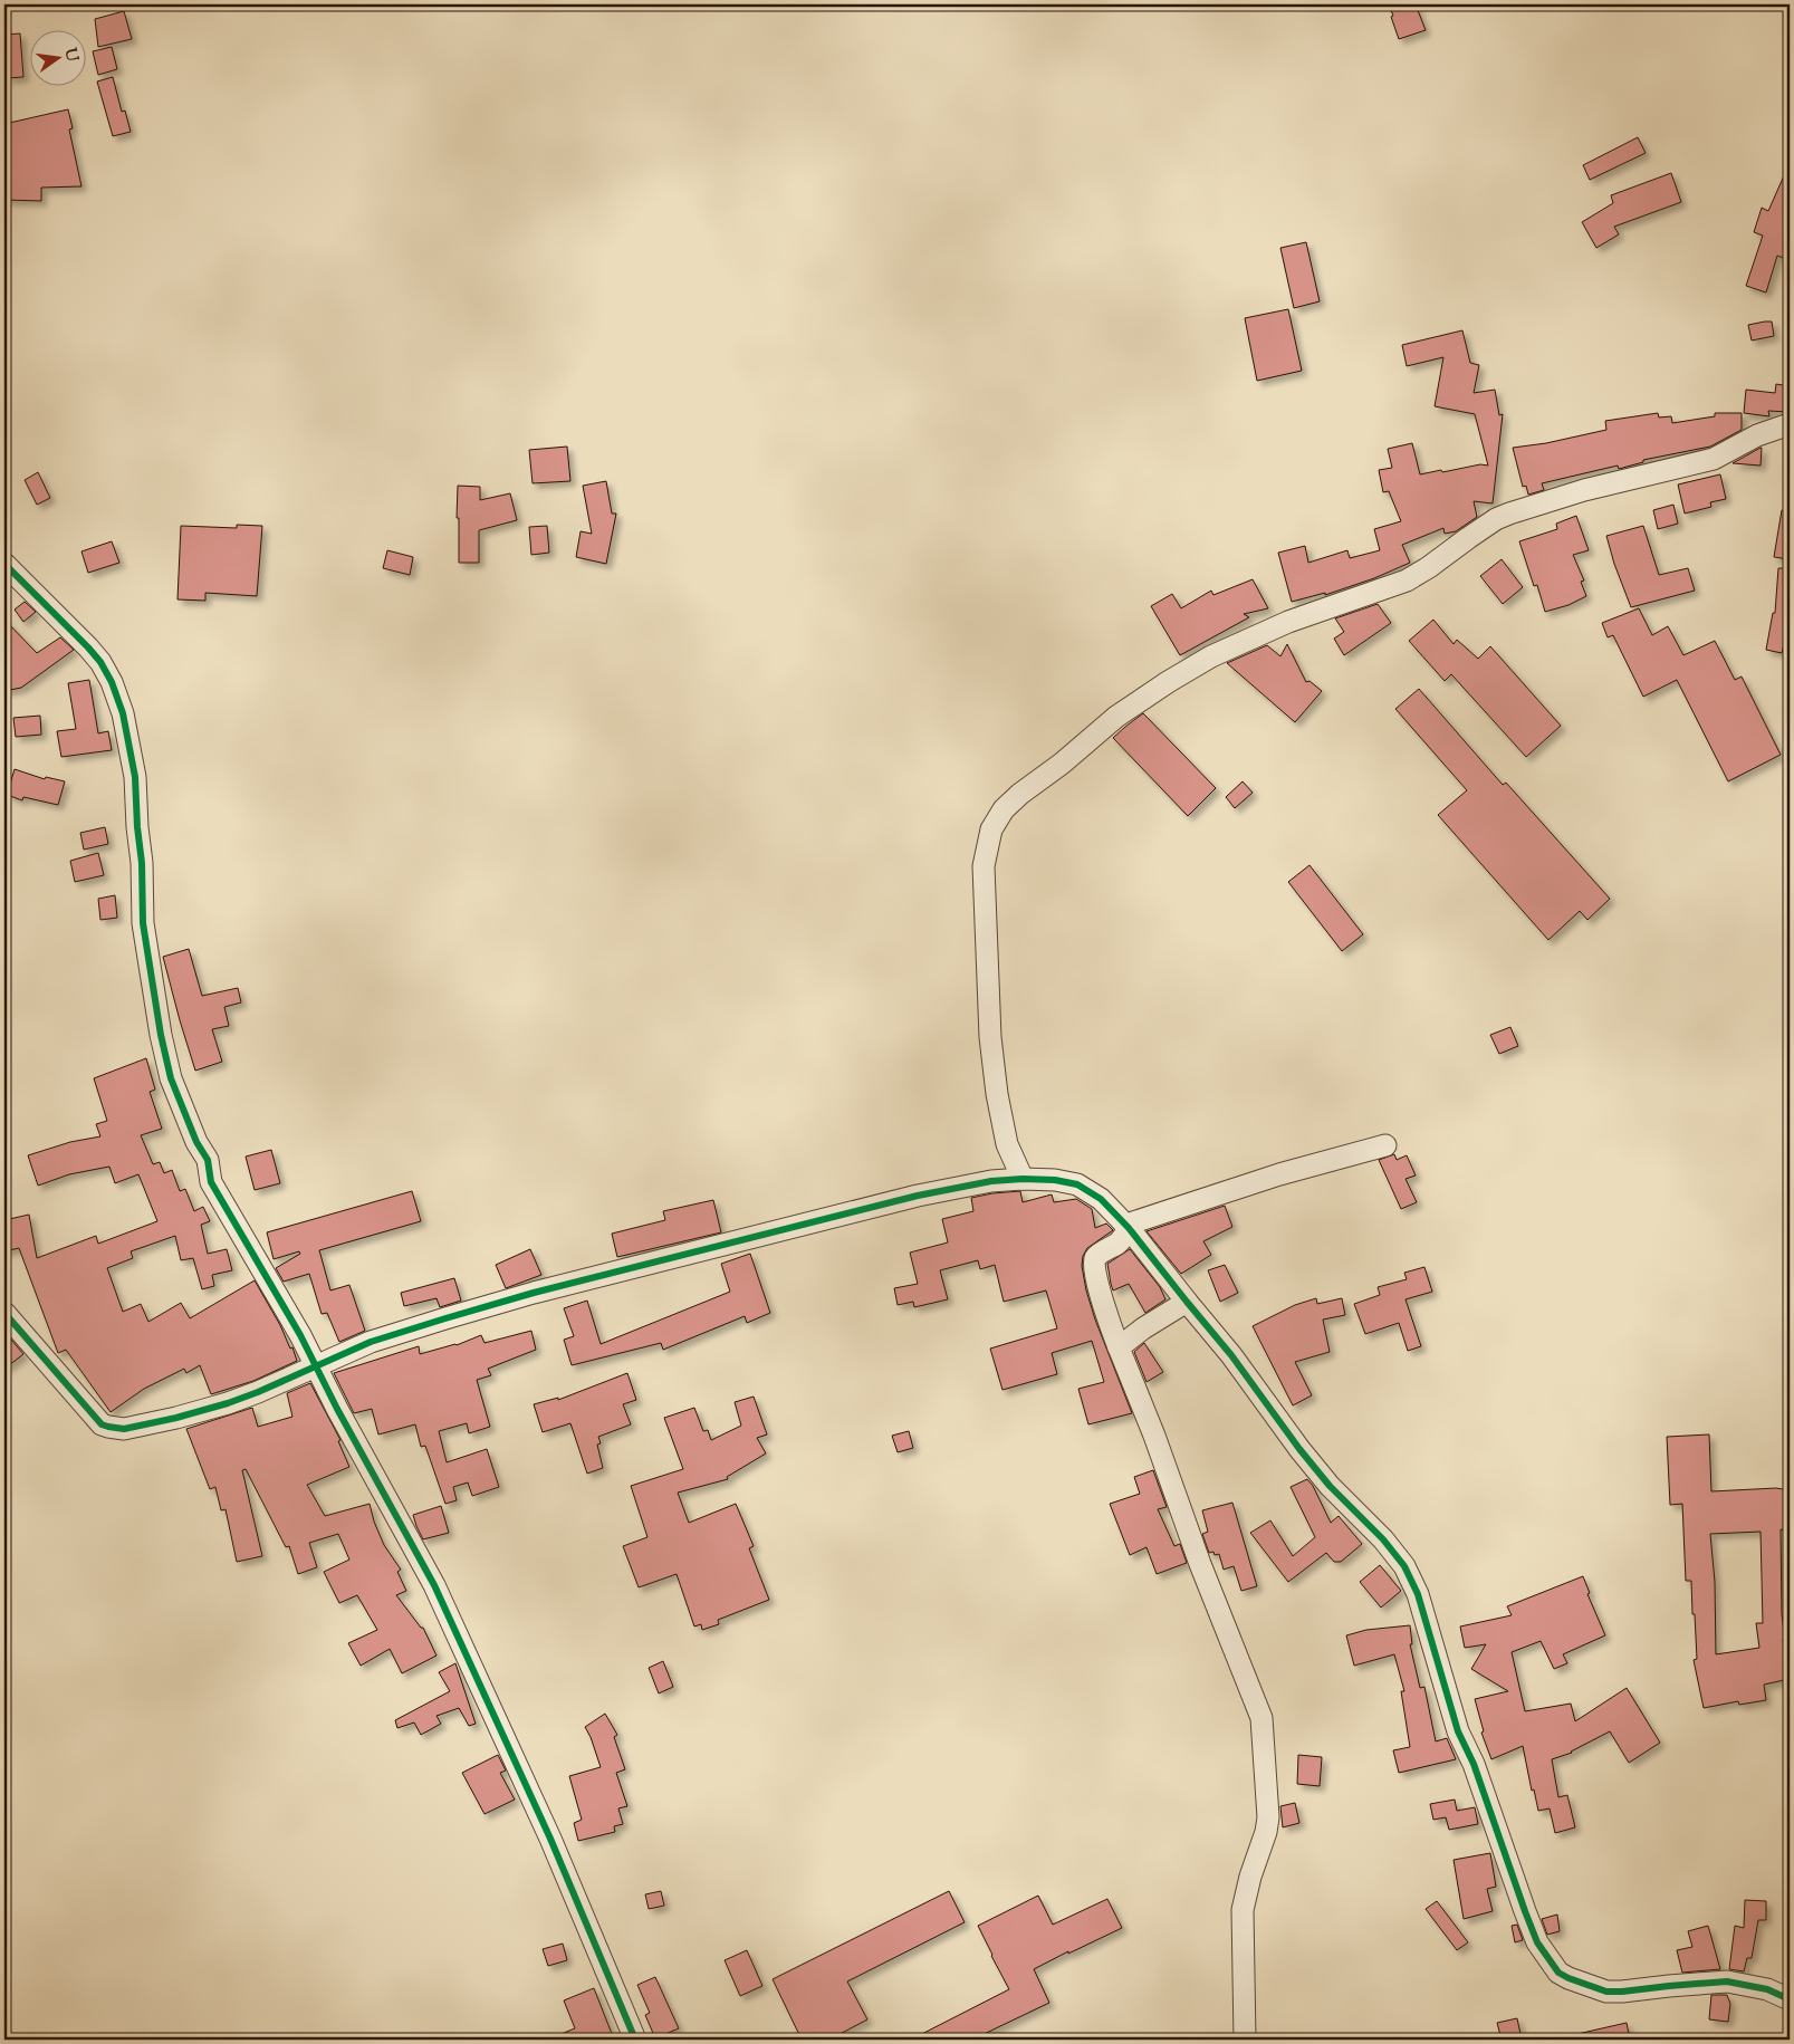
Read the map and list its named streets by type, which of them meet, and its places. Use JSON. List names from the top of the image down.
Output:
{
  "north": "right"
}
